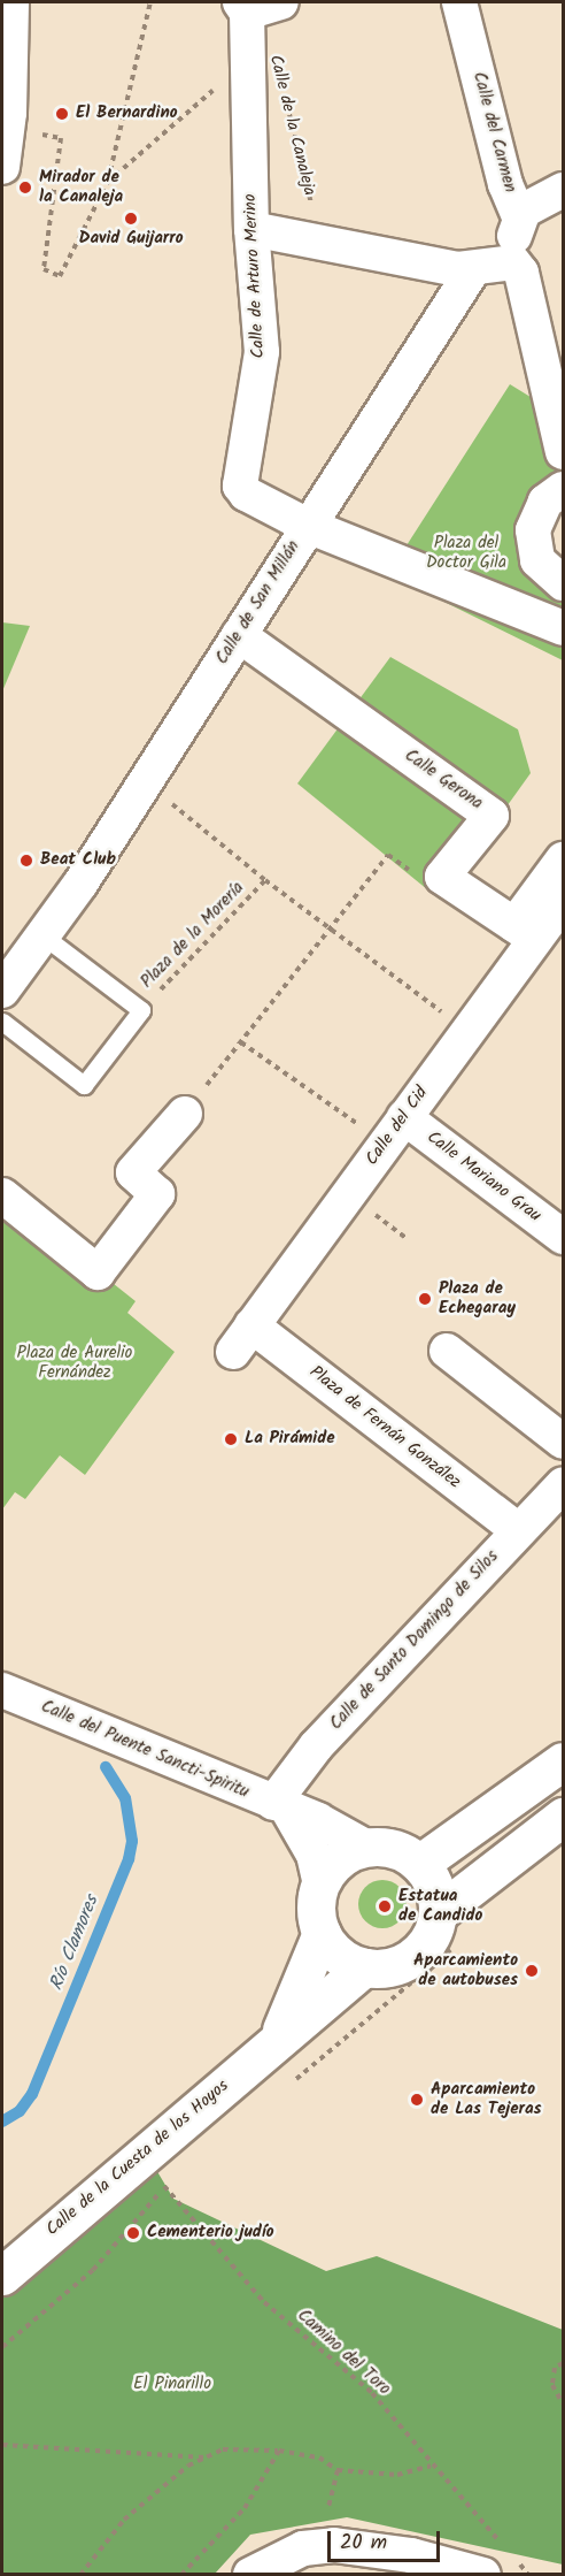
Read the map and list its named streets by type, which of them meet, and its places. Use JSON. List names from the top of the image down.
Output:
{
  "streets": {
    "main road": ["Calle de la Cuesta de los Hoyos"],
    "street": [
      "Calle del Carmen",
      "Calle de Arturo Merino",
      "Calle de San Millán",
      "Calle Gerona",
      "Calle del Cid",
      "Calle Mariano Grau",
      "Plaza de Fernán González",
      "Calle de Santo Domingo de Silos",
      "Calle del Puente Sancti-Spiritu"
    ],
    "path": ["Calle de la Canaleja", "Plaza de la Morería", "Camino del Toro"]
  },
  "crossings": [
    ["Calle de Arturo Merino", "Calle de San Millán"],
    ["Calle de San Millán", "Calle Gerona"],
    ["Calle de San Millán", "Plaza de la Morería"],
    ["Plaza de la Morería", "Calle del Cid"],
    ["Calle del Cid", "Calle Mariano Grau"],
    ["Calle del Cid", "Plaza de Fernán González"],
    ["Plaza de Fernán González", "Calle de Santo Domingo de Silos"],
    ["Calle de Santo Domingo de Silos", "Calle del Puente Sancti-Spiritu"],
    ["Calle del Puente Sancti-Spiritu", "Calle de la Cuesta de los Hoyos"],
    ["Calle de la Cuesta de los Hoyos", "Camino del Toro"]
  ],
  "water": ["Río Clamores"],
  "parks": ["Plaza del Doctor Gila", "Plaza de Aurelio Fernández", "El Pinarillo"],
  "places": [
    "El Bernardino",
    "Mirador de la Canaleja",
    "David Guijarro",
    "Beat Club",
    "Plaza de Echegaray",
    "La Pirámide",
    "Estatua de Candido",
    "Aparcamiento de autobuses",
    "Aparcamiento de Las Tejeras",
    "Cementerio judío"
  ],
  "scale_bar": "20 m"
}
